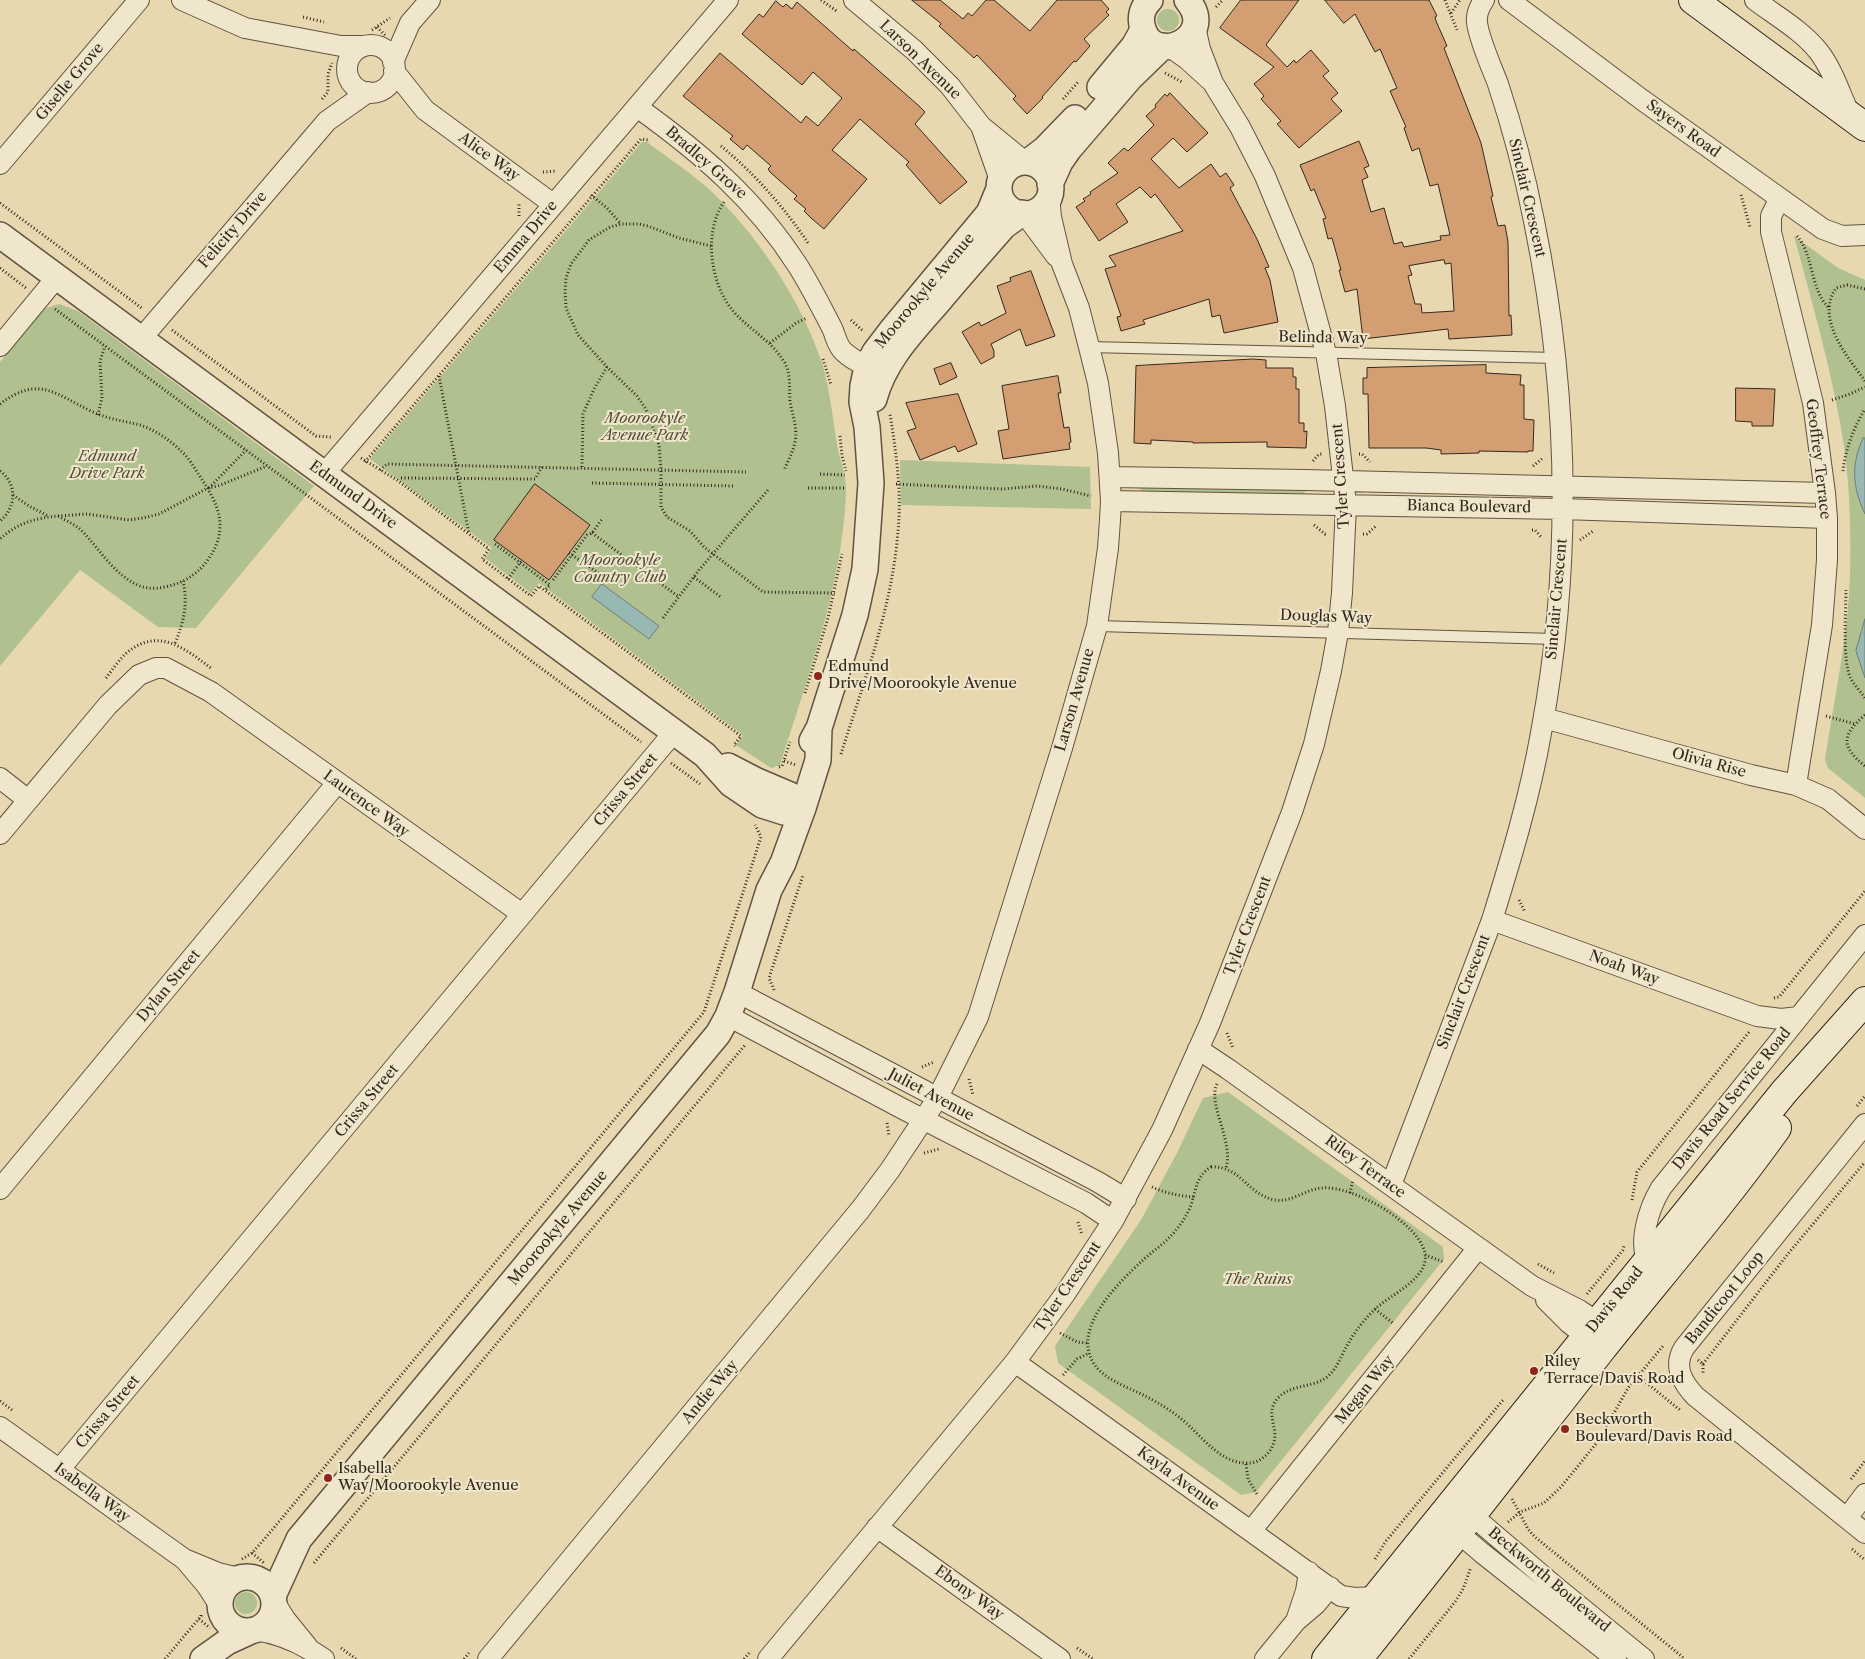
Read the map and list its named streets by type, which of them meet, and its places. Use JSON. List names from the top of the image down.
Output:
{
  "streets": {
    "main road": ["Davis Road"],
    "street": [
      "Larson Avenue",
      "Giselle Grove",
      "Sayers Road",
      "Alice Way",
      "Bradley Grove",
      "Sinclair Crescent",
      "Felicity Drive",
      "Emma Drive",
      "Moorookyle Avenue",
      "Geoffrey Terrace",
      "Tyler Crescent",
      "Edmund Drive",
      "Bianca Boulevard",
      "Olivia Rise",
      "Crissa Street",
      "Laurence Way",
      "Noah Way",
      "Dylan Street",
      "Juliet Avenue",
      "Davis Road Service Road",
      "Riley Terrace",
      "Bandicoot Loop",
      "Megan Way",
      "Andie Way",
      "Kayla Avenue",
      "Isabella Way",
      "Beckworth Boulevard",
      "Ebony Way"
    ],
    "lane": ["Belinda Way", "Douglas Way"]
  },
  "crossings": [
    ["Larson Avenue", "Moorookyle Avenue"],
    ["Larson Avenue", "Belinda Way"],
    ["Larson Avenue", "Bianca Boulevard"],
    ["Larson Avenue", "Douglas Way"],
    ["Larson Avenue", "Juliet Avenue"],
    ["Larson Avenue", "Andie Way"],
    ["Alice Way", "Felicity Drive"],
    ["Alice Way", "Emma Drive"],
    ["Bradley Grove", "Emma Drive"],
    ["Bradley Grove", "Moorookyle Avenue"],
    ["Sinclair Crescent", "Belinda Way"],
    ["Sinclair Crescent", "Bianca Boulevard"],
    ["Sinclair Crescent", "Douglas Way"],
    ["Sinclair Crescent", "Olivia Rise"],
    ["Sinclair Crescent", "Noah Way"],
    ["Sinclair Crescent", "Riley Terrace"],
    ["Felicity Drive", "Edmund Drive"],
    ["Emma Drive", "Edmund Drive"],
    ["Moorookyle Avenue", "Edmund Drive"],
    ["Moorookyle Avenue", "Juliet Avenue"],
    ["Moorookyle Avenue", "Isabella Way"],
    ["Belinda Way", "Tyler Crescent"],
    ["Geoffrey Terrace", "Bianca Boulevard"],
    ["Geoffrey Terrace", "Olivia Rise"],
    ["Tyler Crescent", "Bianca Boulevard"],
    ["Tyler Crescent", "Douglas Way"],
    ["Tyler Crescent", "Juliet Avenue"],
    ["Tyler Crescent", "Riley Terrace"],
    ["Tyler Crescent", "Kayla Avenue"],
    ["Tyler Crescent", "Ebony Way"],
    ["Edmund Drive", "Crissa Street"],
    ["Crissa Street", "Laurence Way"],
    ["Crissa Street", "Isabella Way"],
    ["Laurence Way", "Dylan Street"],
    ["Noah Way", "Davis Road Service Road"],
    ["Juliet Avenue", "Andie Way"],
    ["Davis Road Service Road", "Davis Road"],
    ["Riley Terrace", "Davis Road"],
    ["Riley Terrace", "Megan Way"],
    ["Davis Road", "Beckworth Boulevard"],
    ["Megan Way", "Kayla Avenue"]
  ],
  "parks": [
    "Moorookyle Avenue Park",
    "Edmund Drive Park",
    "Moorookyle Country Club",
    "The Ruins"
  ],
  "places": [
    "Edmund Drive/Moorookyle Avenue",
    "Riley Terrace/Davis Road",
    "Beckworth Boulevard/Davis Road",
    "Isabella Way/Moorookyle Avenue"
  ]
}
